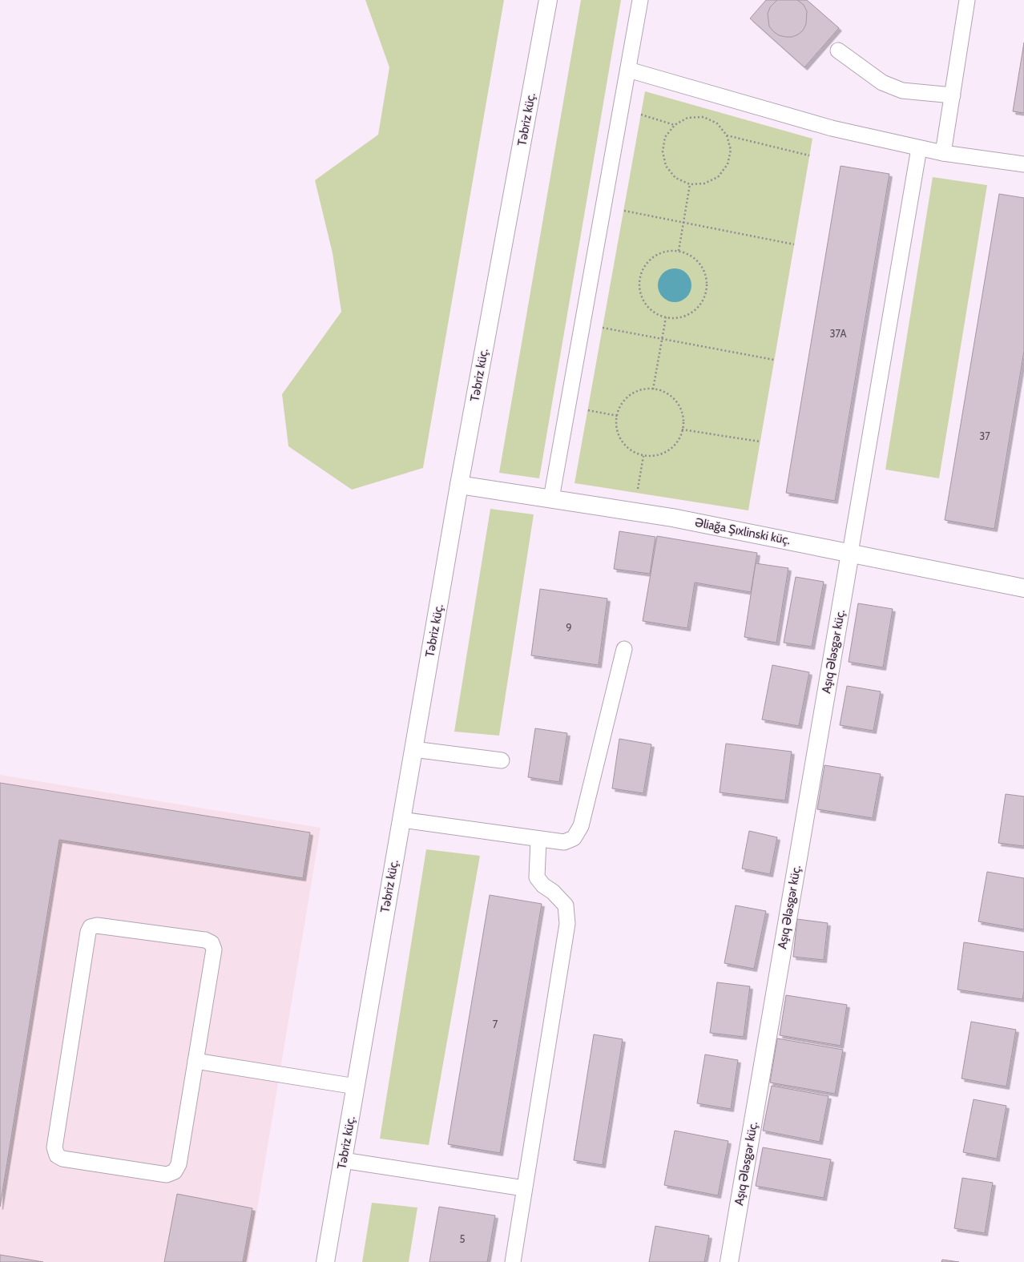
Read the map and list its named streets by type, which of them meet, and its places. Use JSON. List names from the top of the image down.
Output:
{
  "streets": {
    "street": ["Təbriz küç.", "Əliağa Şıxlinski küç.", "Aşıq Ələsgər küç."]
  },
  "crossings": [
    ["Təbriz küç.", "Əliağa Şıxlinski küç."],
    ["Əliağa Şıxlinski küç.", "Aşıq Ələsgər küç."]
  ],
  "house_numbers": [
    "37A",
    "37",
    "9",
    "7",
    "5"
  ]
}
